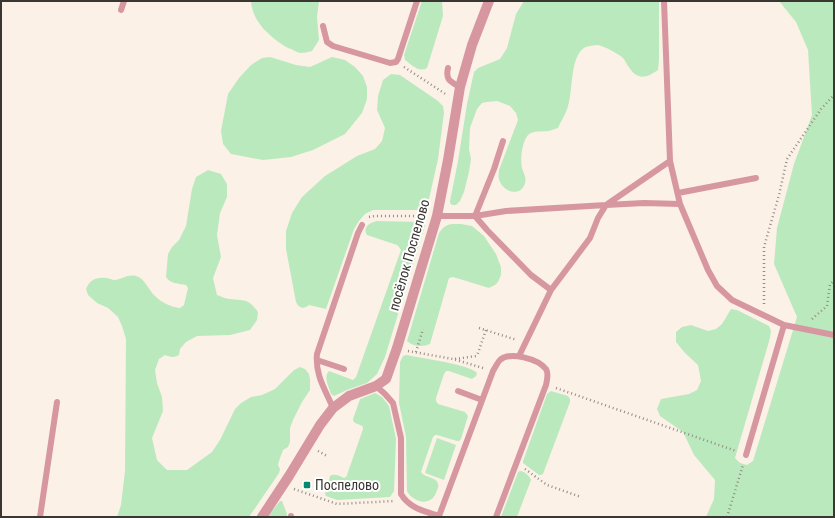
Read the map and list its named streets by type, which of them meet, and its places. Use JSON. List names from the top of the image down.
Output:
{
  "streets": {
    "street": ["посёлок Поспелово"]
  },
  "places": {
    "transit": ["Поспелово"]
  }
}
